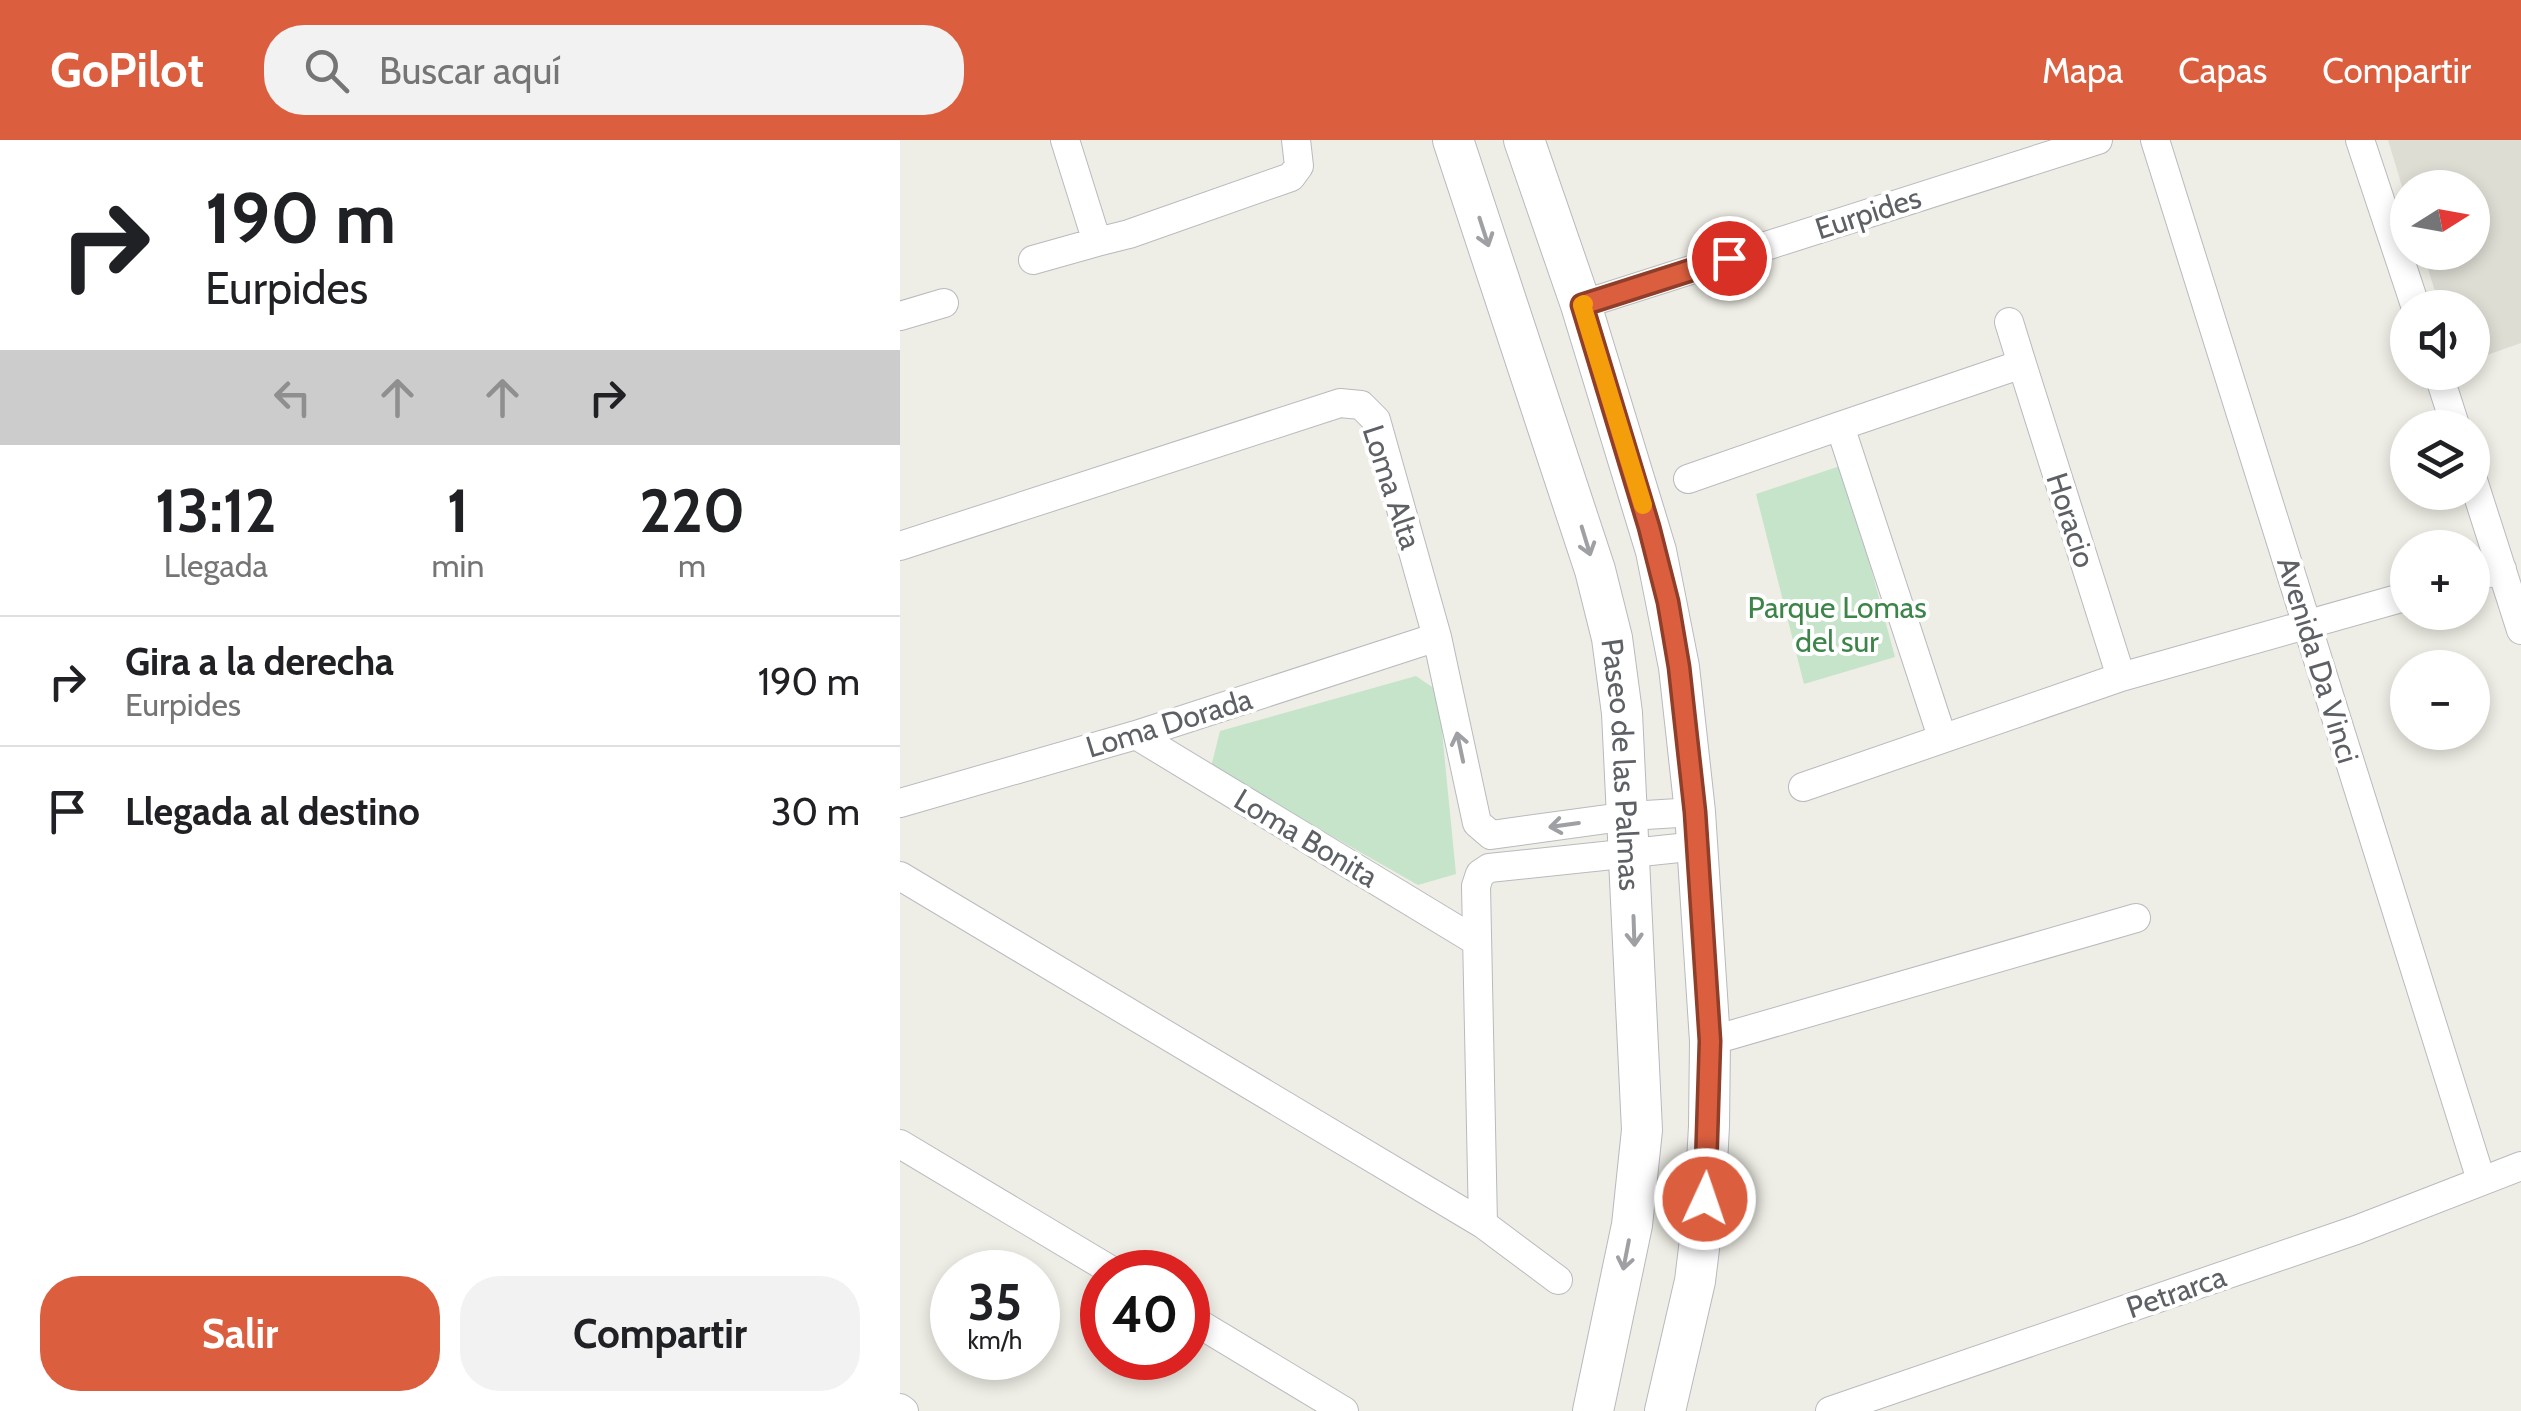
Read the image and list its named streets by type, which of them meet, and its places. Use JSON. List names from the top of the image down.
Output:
{
  "streets": {
    "street": [
      "Eurpides",
      "Loma Alta",
      "Horacio",
      "Avenida Da Vinci",
      "Loma Dorada",
      "Paseo de las Palmas",
      "Loma Bonita",
      "Petrarca"
    ]
  },
  "crossings": [
    ["Loma Alta", "Loma Dorada"],
    ["Loma Alta", "Paseo de las Palmas"],
    ["Loma Alta", "Loma Bonita"],
    ["Avenida Da Vinci", "Petrarca"],
    ["Loma Dorada", "Loma Bonita"]
  ],
  "parks": ["Parque Lomas del sur"],
  "north": "right",
  "page": {
    "header": "GoPilot",
    "search": "Buscar aquí",
    "nav": ["Mapa", "Capas", "Compartir"],
    "turn": ["190 m", "Eurpides"],
    "map_buttons": ["+", "−"],
    "eta": [
      "13:12",
      "Llegada",
      "1",
      "min",
      "220",
      "m"
    ],
    "list": [
      {
        "name": "Gira a la derecha",
        "note": "Eurpides",
        "value": "190 m"
      },
      {
        "name": "Llegada al destino",
        "value": "30 m"
      }
    ],
    "speed": "35 km/h",
    "limit": "40",
    "buttons": ["Salir", "Compartir"]
  }
}
